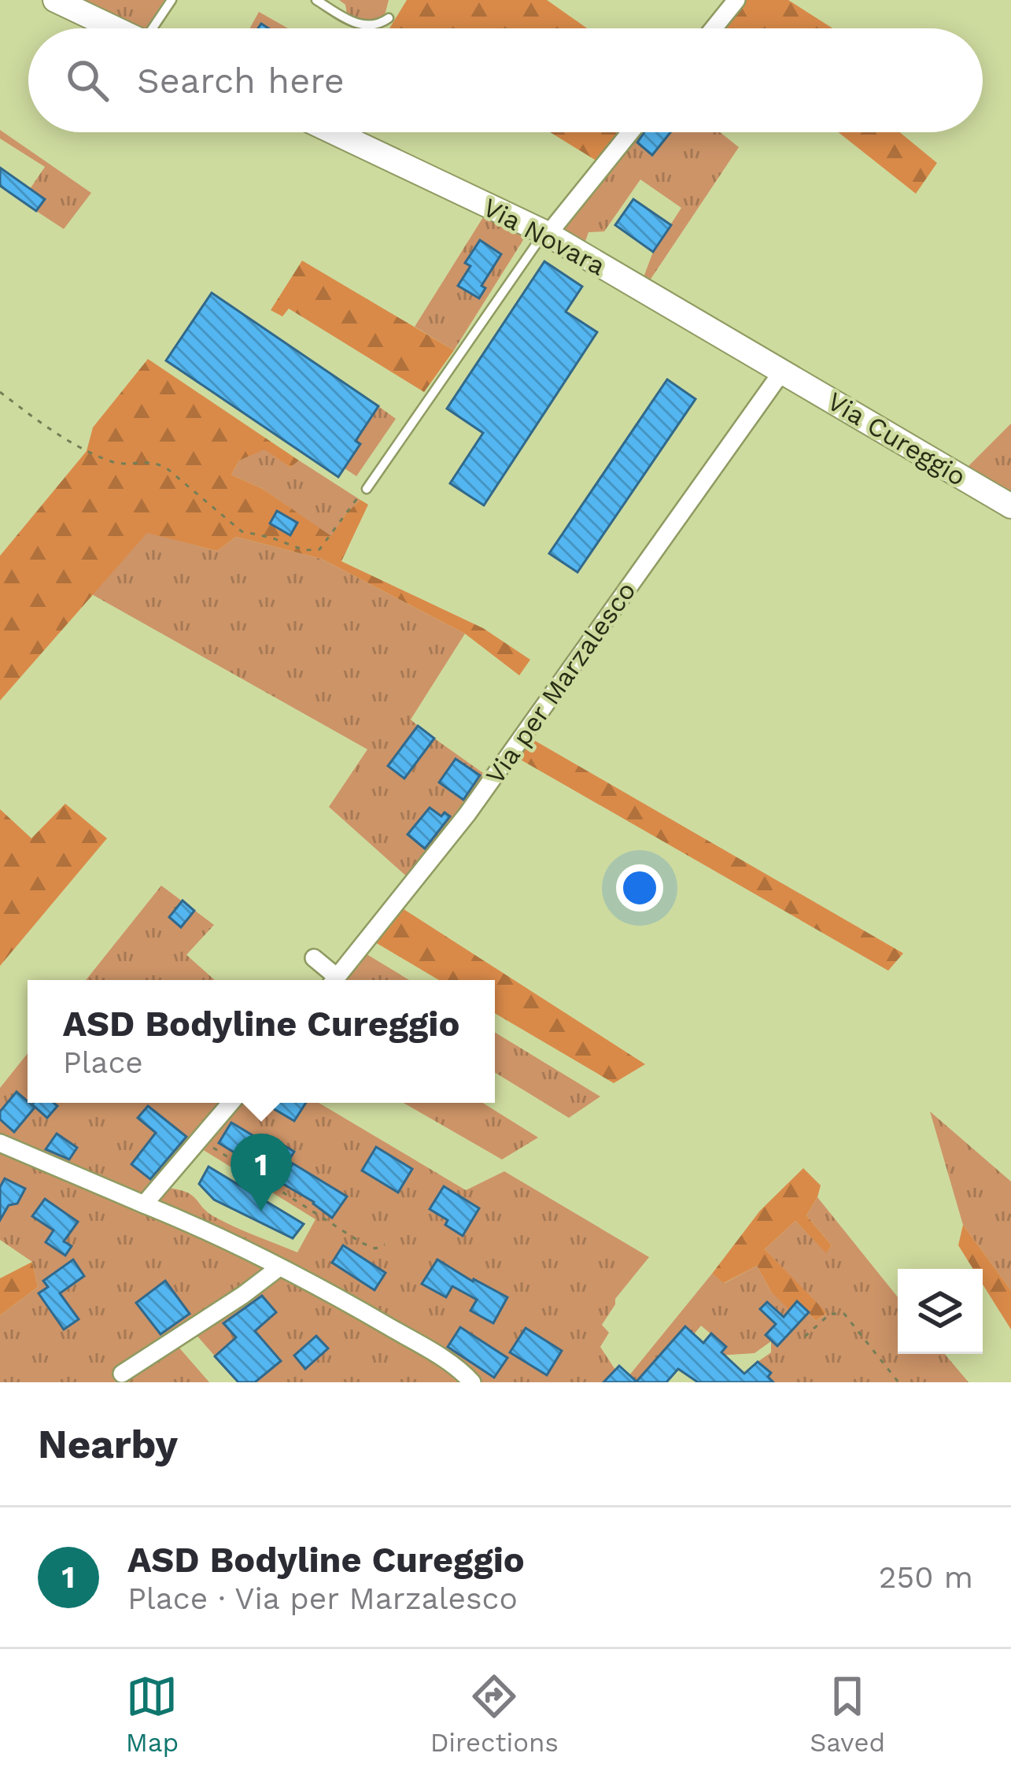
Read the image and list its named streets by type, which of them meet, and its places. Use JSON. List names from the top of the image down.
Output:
{
  "streets": {
    "main road": ["Via Novara", "Via Cureggio"],
    "street": ["Via per Marzalesco"]
  },
  "crossings": [
    ["Via Novara", "Via Cureggio"],
    ["Via Novara", "Via per Marzalesco"],
    ["Via Cureggio", "Via per Marzalesco"]
  ],
  "page": {
    "search": "Search here",
    "popup": ["ASD Bodyline Cureggio", "Place"],
    "pins": "1",
    "heading": "Nearby",
    "list": [
      {
        "mark": "1",
        "name": "ASD Bodyline Cureggio",
        "note": "Place · Via per Marzalesco",
        "value": "250 m"
      }
    ],
    "nav": ["Map", "Directions", "Saved"]
  }
}
